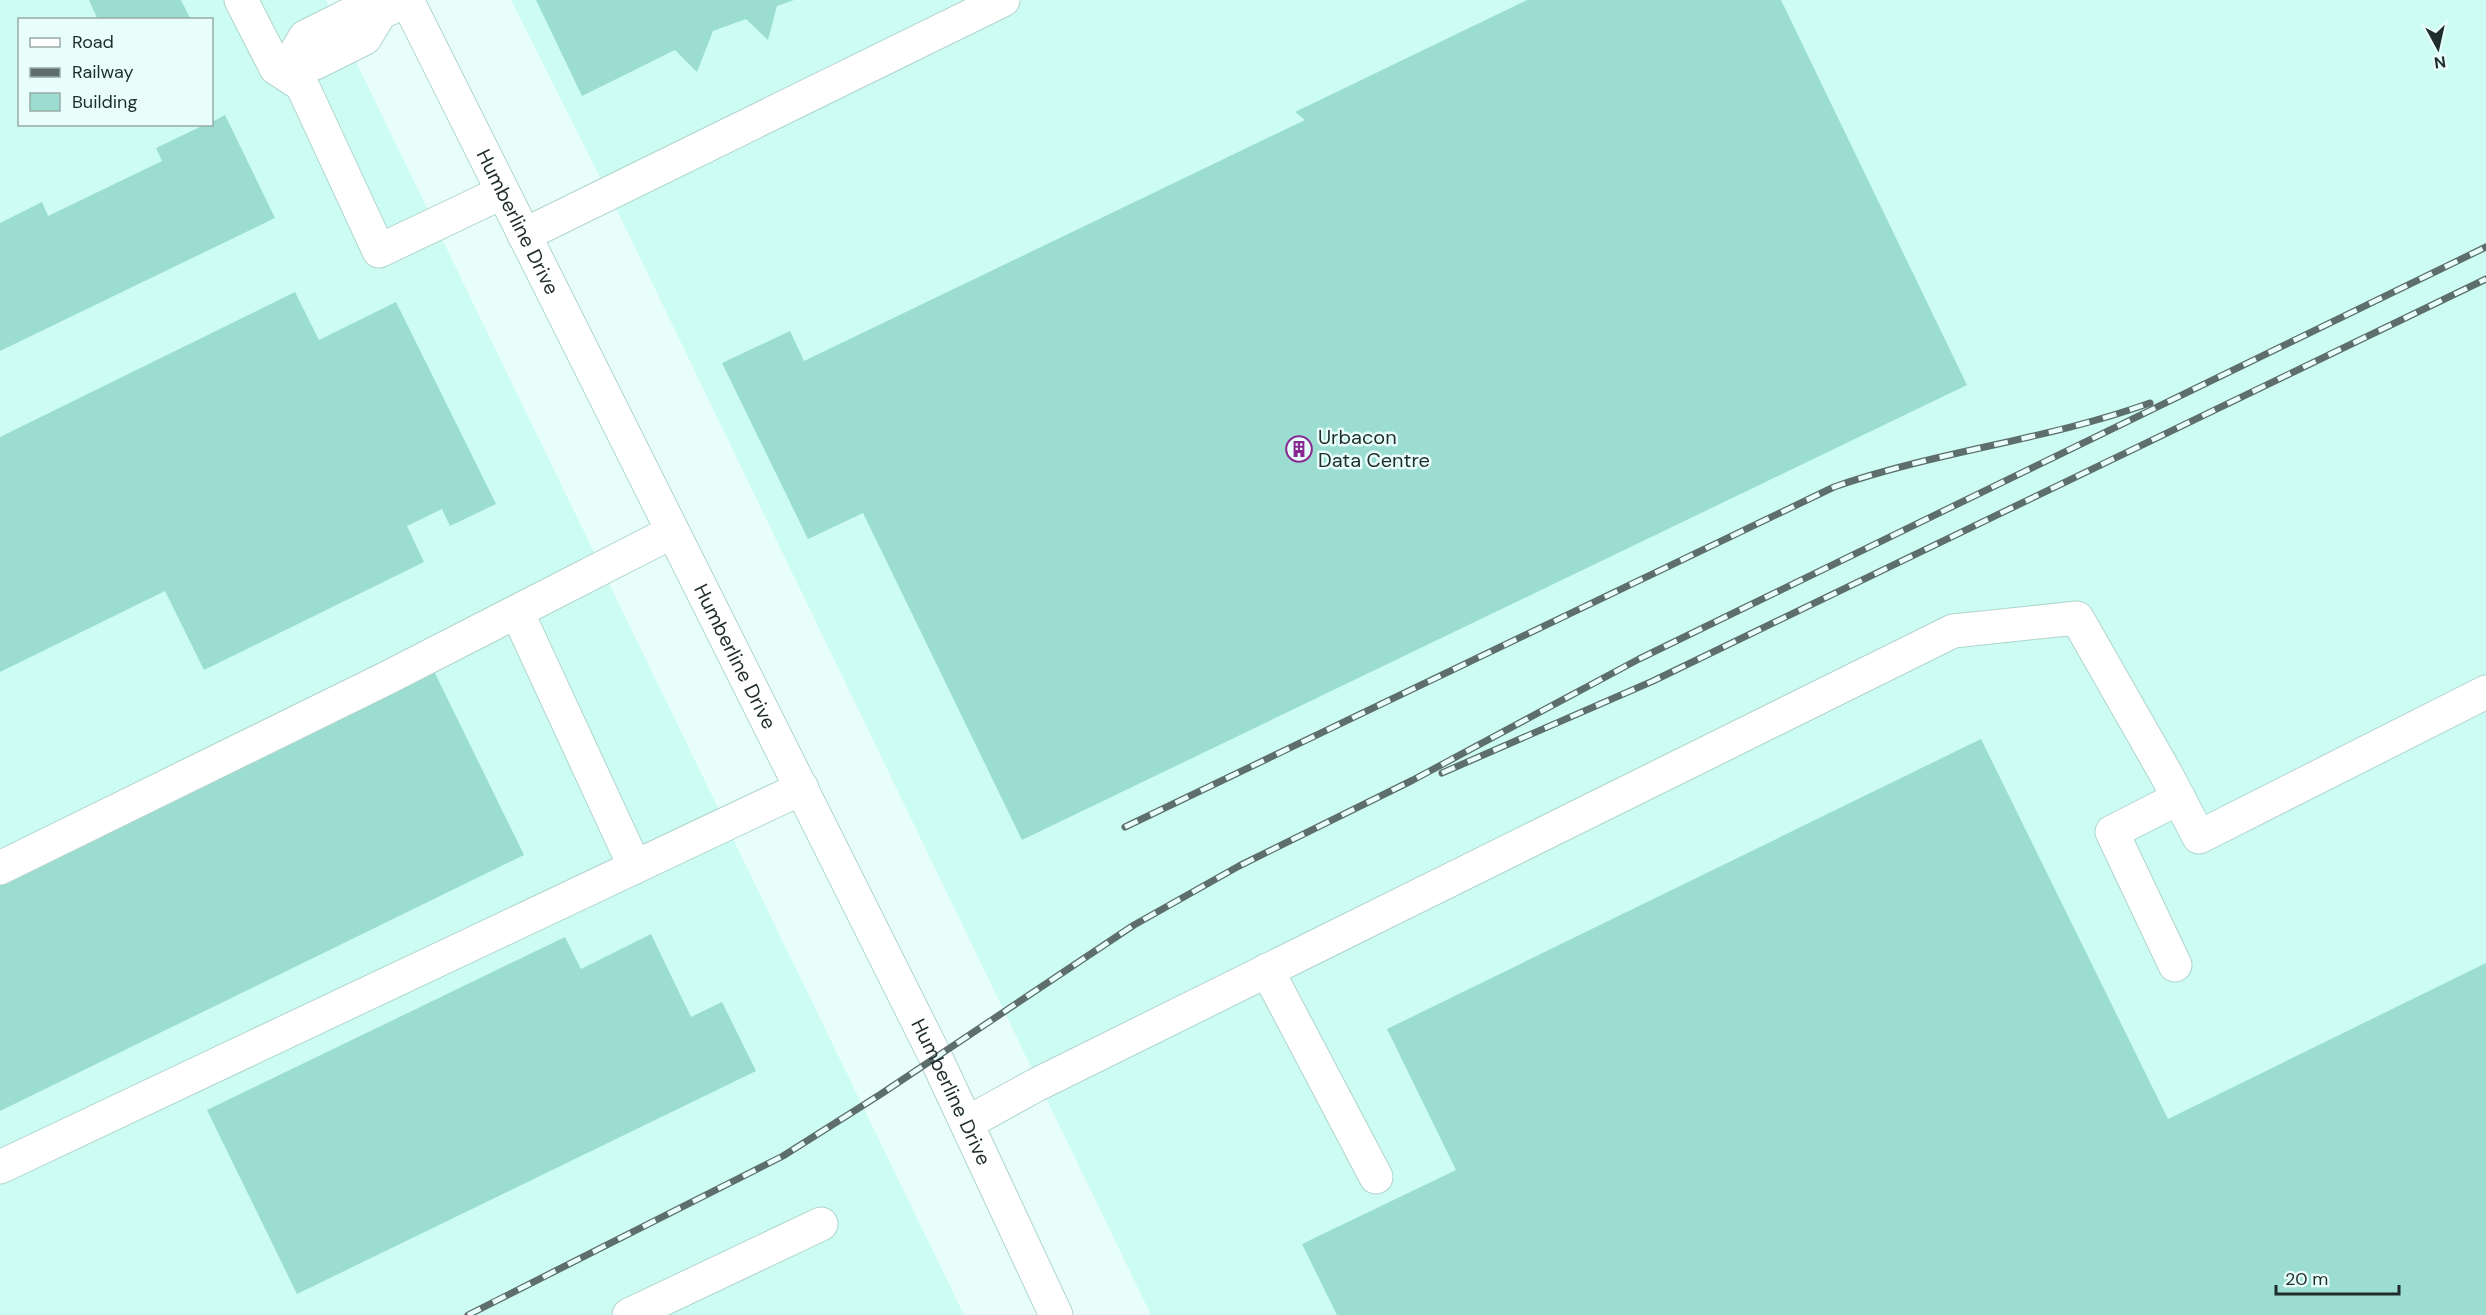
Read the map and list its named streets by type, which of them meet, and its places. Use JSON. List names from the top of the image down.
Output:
{
  "streets": {
    "street": ["Humberline Drive"]
  },
  "places": {
    "building": ["Urbacon Data Centre"]
  },
  "legend": ["Road", "Railway", "Building"],
  "scale_bar": "20 m",
  "north": "bottom"
}
